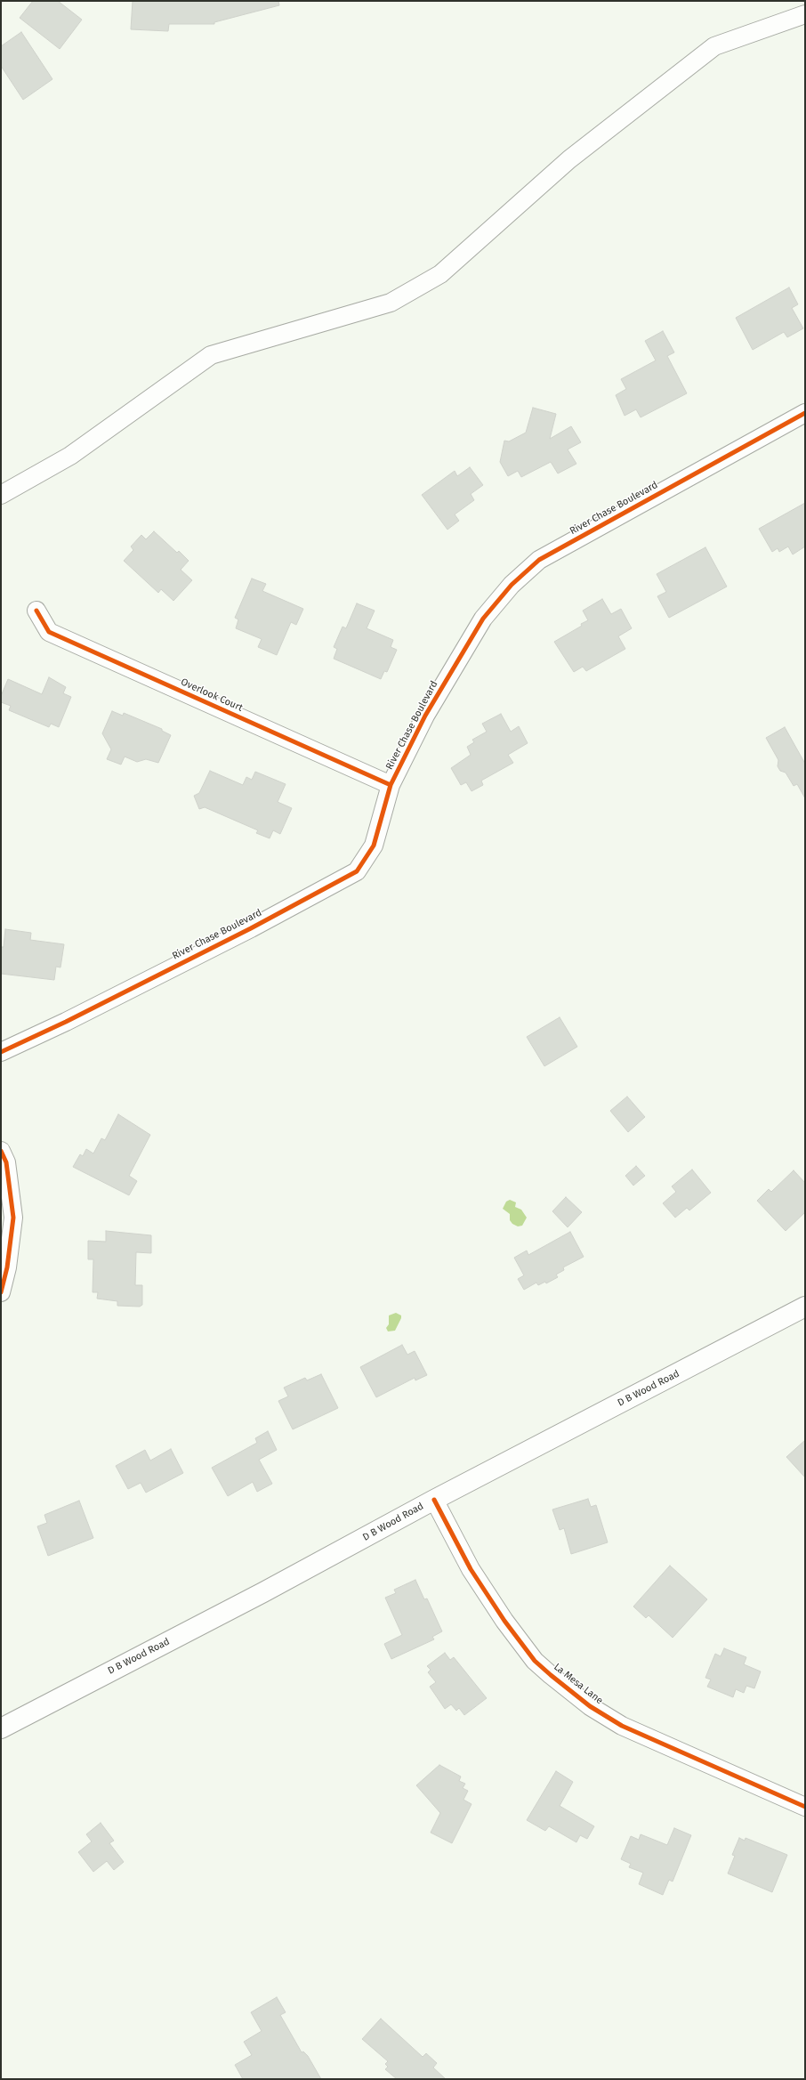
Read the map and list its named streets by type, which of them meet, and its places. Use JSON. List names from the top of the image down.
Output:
{
  "streets": {
    "main road": ["D B Wood Road"],
    "street": ["River Chase Boulevard", "Overlook Court", "La Mesa Lane"]
  },
  "crossings": [
    ["River Chase Boulevard", "Overlook Court"],
    ["D B Wood Road", "La Mesa Lane"]
  ]
}
